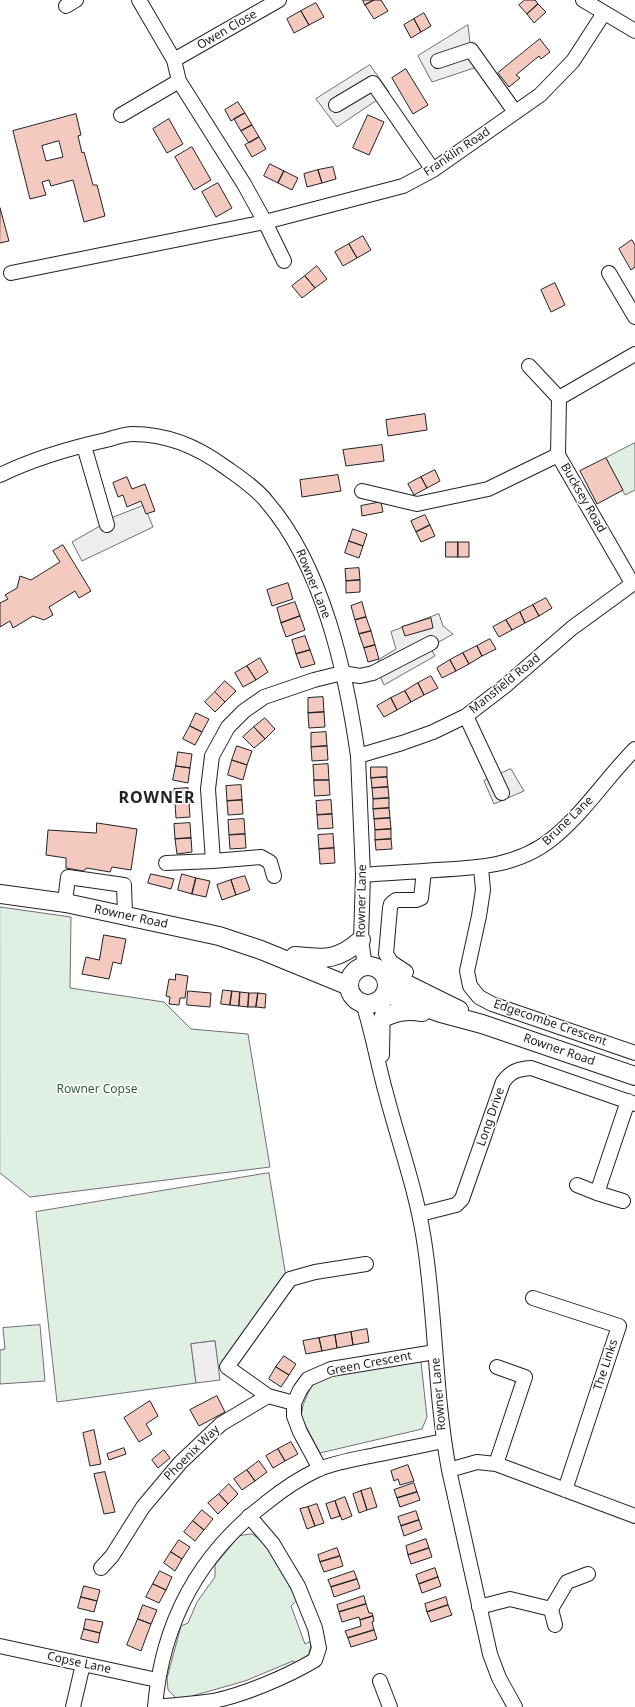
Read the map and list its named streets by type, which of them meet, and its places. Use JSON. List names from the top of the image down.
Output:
{
  "streets": {
    "main road": ["Rowner Road"],
    "street": [
      "Owen Close",
      "Franklin Road",
      "Bucksey Road",
      "Rowner Lane",
      "Mansfield Road",
      "Brune Lane",
      "Edgecombe Crescent",
      "Long Drive",
      "Green Crescent",
      "The Links",
      "Phoenix Way",
      "Copse Lane"
    ]
  },
  "crossings": [
    ["Bucksey Road", "Mansfield Road"],
    ["Rowner Lane", "Mansfield Road"],
    ["Rowner Lane", "Brune Lane"],
    ["Rowner Lane", "Rowner Road"],
    ["Rowner Lane", "Long Drive"],
    ["Rowner Lane", "Green Crescent"],
    ["Brune Lane", "Edgecombe Crescent"]
  ],
  "districts": ["ROWNER"],
  "parks": ["Rowner Copse"]
}
